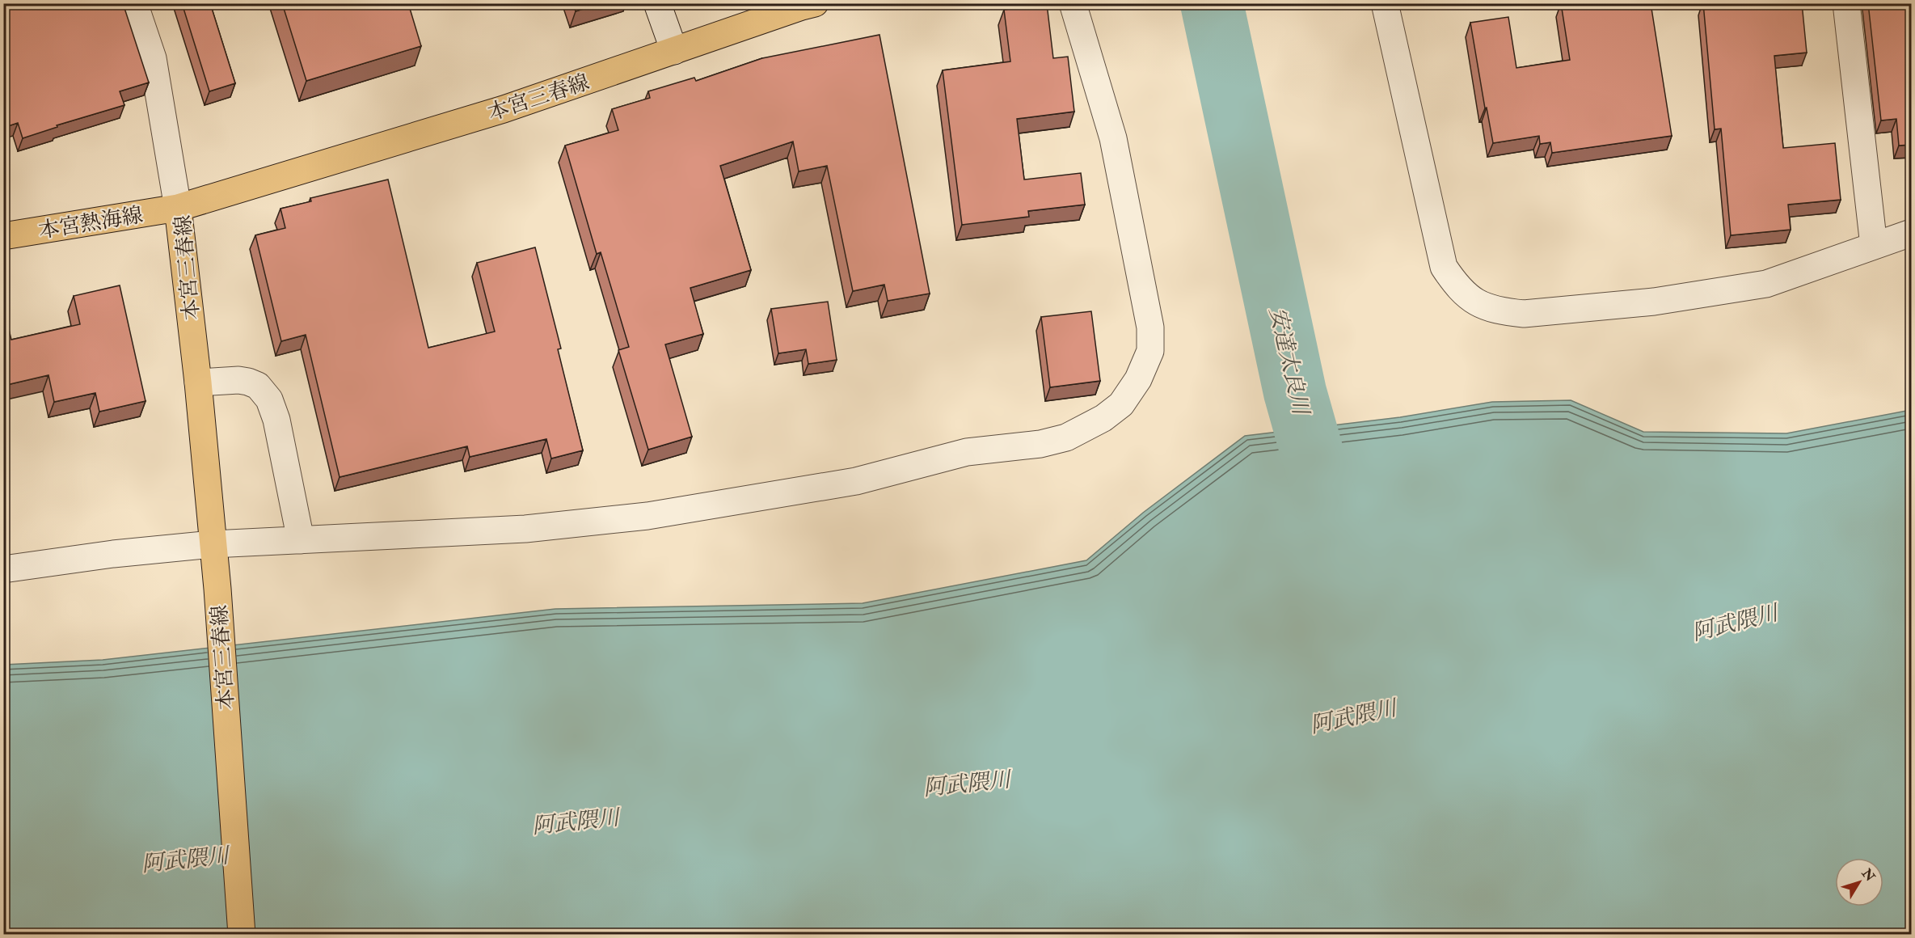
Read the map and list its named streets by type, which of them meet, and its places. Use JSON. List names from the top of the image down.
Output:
{
  "streets": {
    "main road": ["本宮三春線", "本宮熱海線"]
  },
  "crossings": [
    ["本宮三春線", "本宮熱海線"]
  ],
  "water": ["安達太良川", "阿武隈川"],
  "north": "top right"
}
